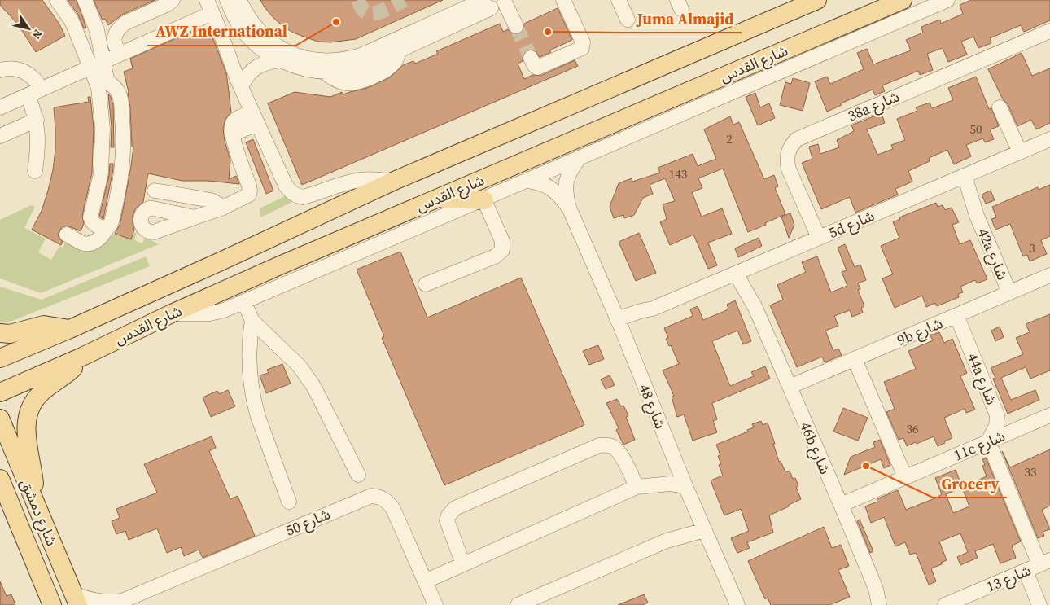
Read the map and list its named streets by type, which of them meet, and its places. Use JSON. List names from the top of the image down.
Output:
{
  "streets": {
    "main road": ["شارع القدس", "شارع دمشق"],
    "street": [
      "38a شارع",
      "5d شارع",
      "42a شارع",
      "9b شارع",
      "44a شارع",
      "شارع 48",
      "11c شارع",
      "46b شارع",
      "شارع 50",
      "شارع 13"
    ]
  },
  "crossings": [
    ["38a شارع", "5d شارع"],
    ["5d شارع", "42a شارع"],
    ["5d شارع", "شارع 48"],
    ["5d شارع", "46b شارع"],
    ["42a شارع", "9b شارع"],
    ["9b شارع", "44a شارع"],
    ["9b شارع", "46b شارع"],
    ["44a شارع", "11c شارع"],
    ["11c شارع", "46b شارع"],
    ["شارع دمشق", "شارع 50"]
  ],
  "places": ["AWZ International", "Juma Almajid", "Grocery"],
  "house_numbers": [
    "50",
    "2",
    "143",
    "3",
    "36",
    "33"
  ],
  "north": "bottom right"
}
